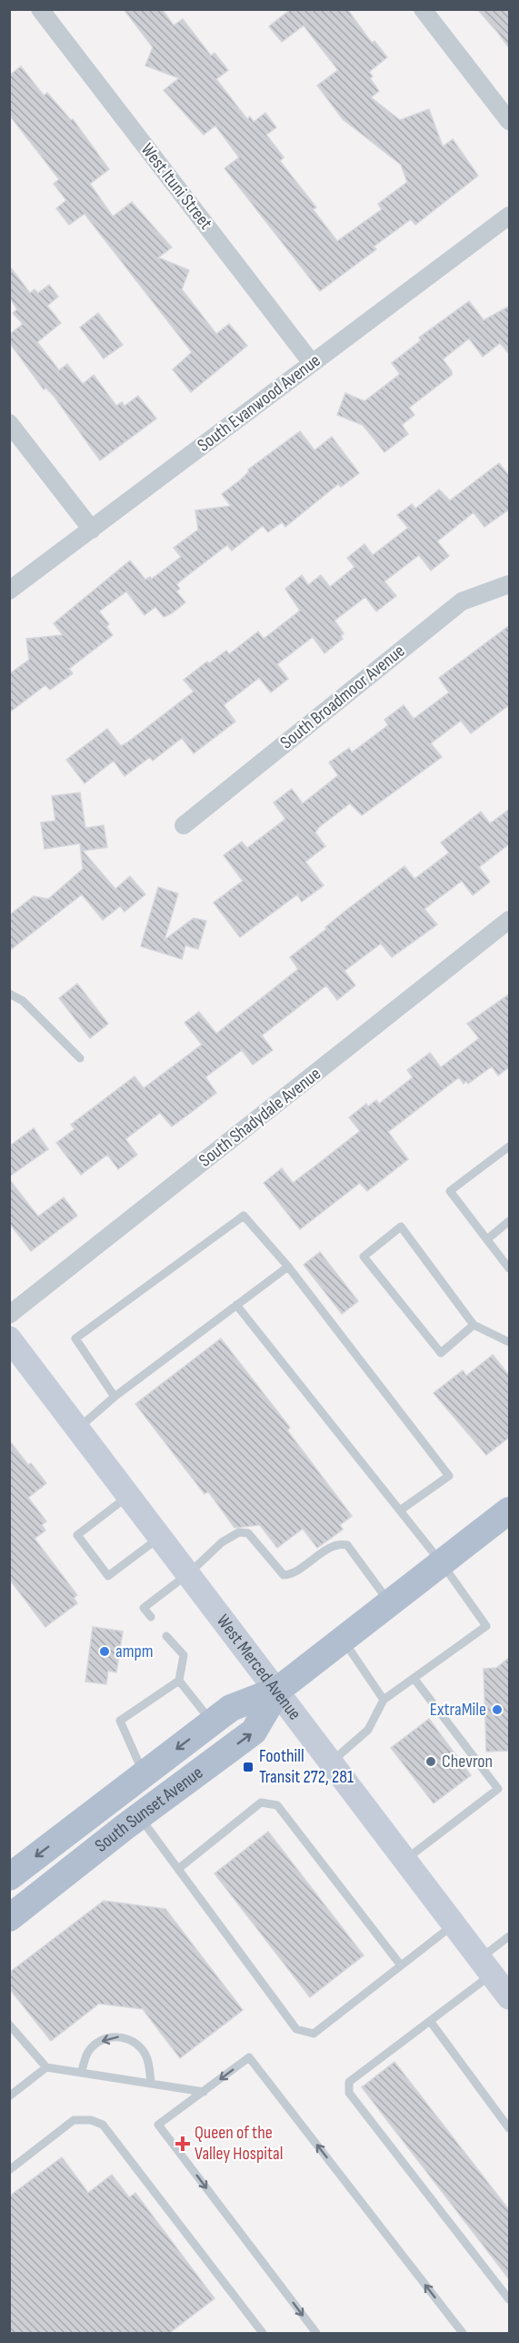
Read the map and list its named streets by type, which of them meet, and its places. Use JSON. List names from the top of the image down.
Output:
{
  "streets": {
    "main road": ["South Sunset Avenue"],
    "street": [
      "West Ituni Street",
      "South Evanwood Avenue",
      "South Broadmoor Avenue",
      "South Shadydale Avenue",
      "West Merced Avenue"
    ]
  },
  "crossings": [
    ["West Ituni Street", "South Evanwood Avenue"],
    ["West Merced Avenue", "South Sunset Avenue"]
  ],
  "places": {
    "other": ["ampm", "ExtraMile", "Chevron"],
    "transit": ["Foothill Transit 272, 281"],
    "health": ["Queen of the Valley Hospital"]
  }
}
